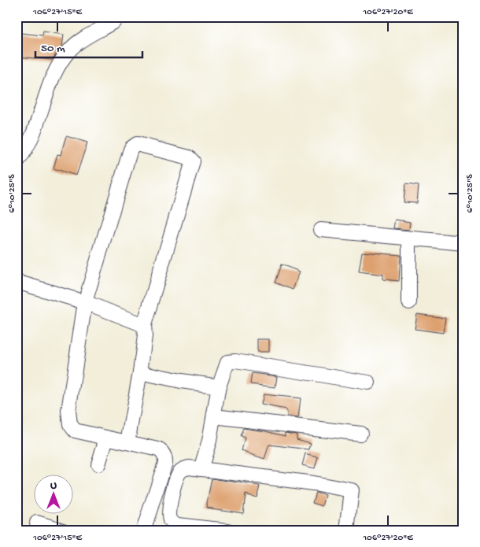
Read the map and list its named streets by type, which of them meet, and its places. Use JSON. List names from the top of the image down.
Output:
{
  "scale_bar": "50 m",
  "north": "top",
  "coordinates": ["106°27'15\"E", "106°27'20\"E", "6°10'25\"S"]
}
